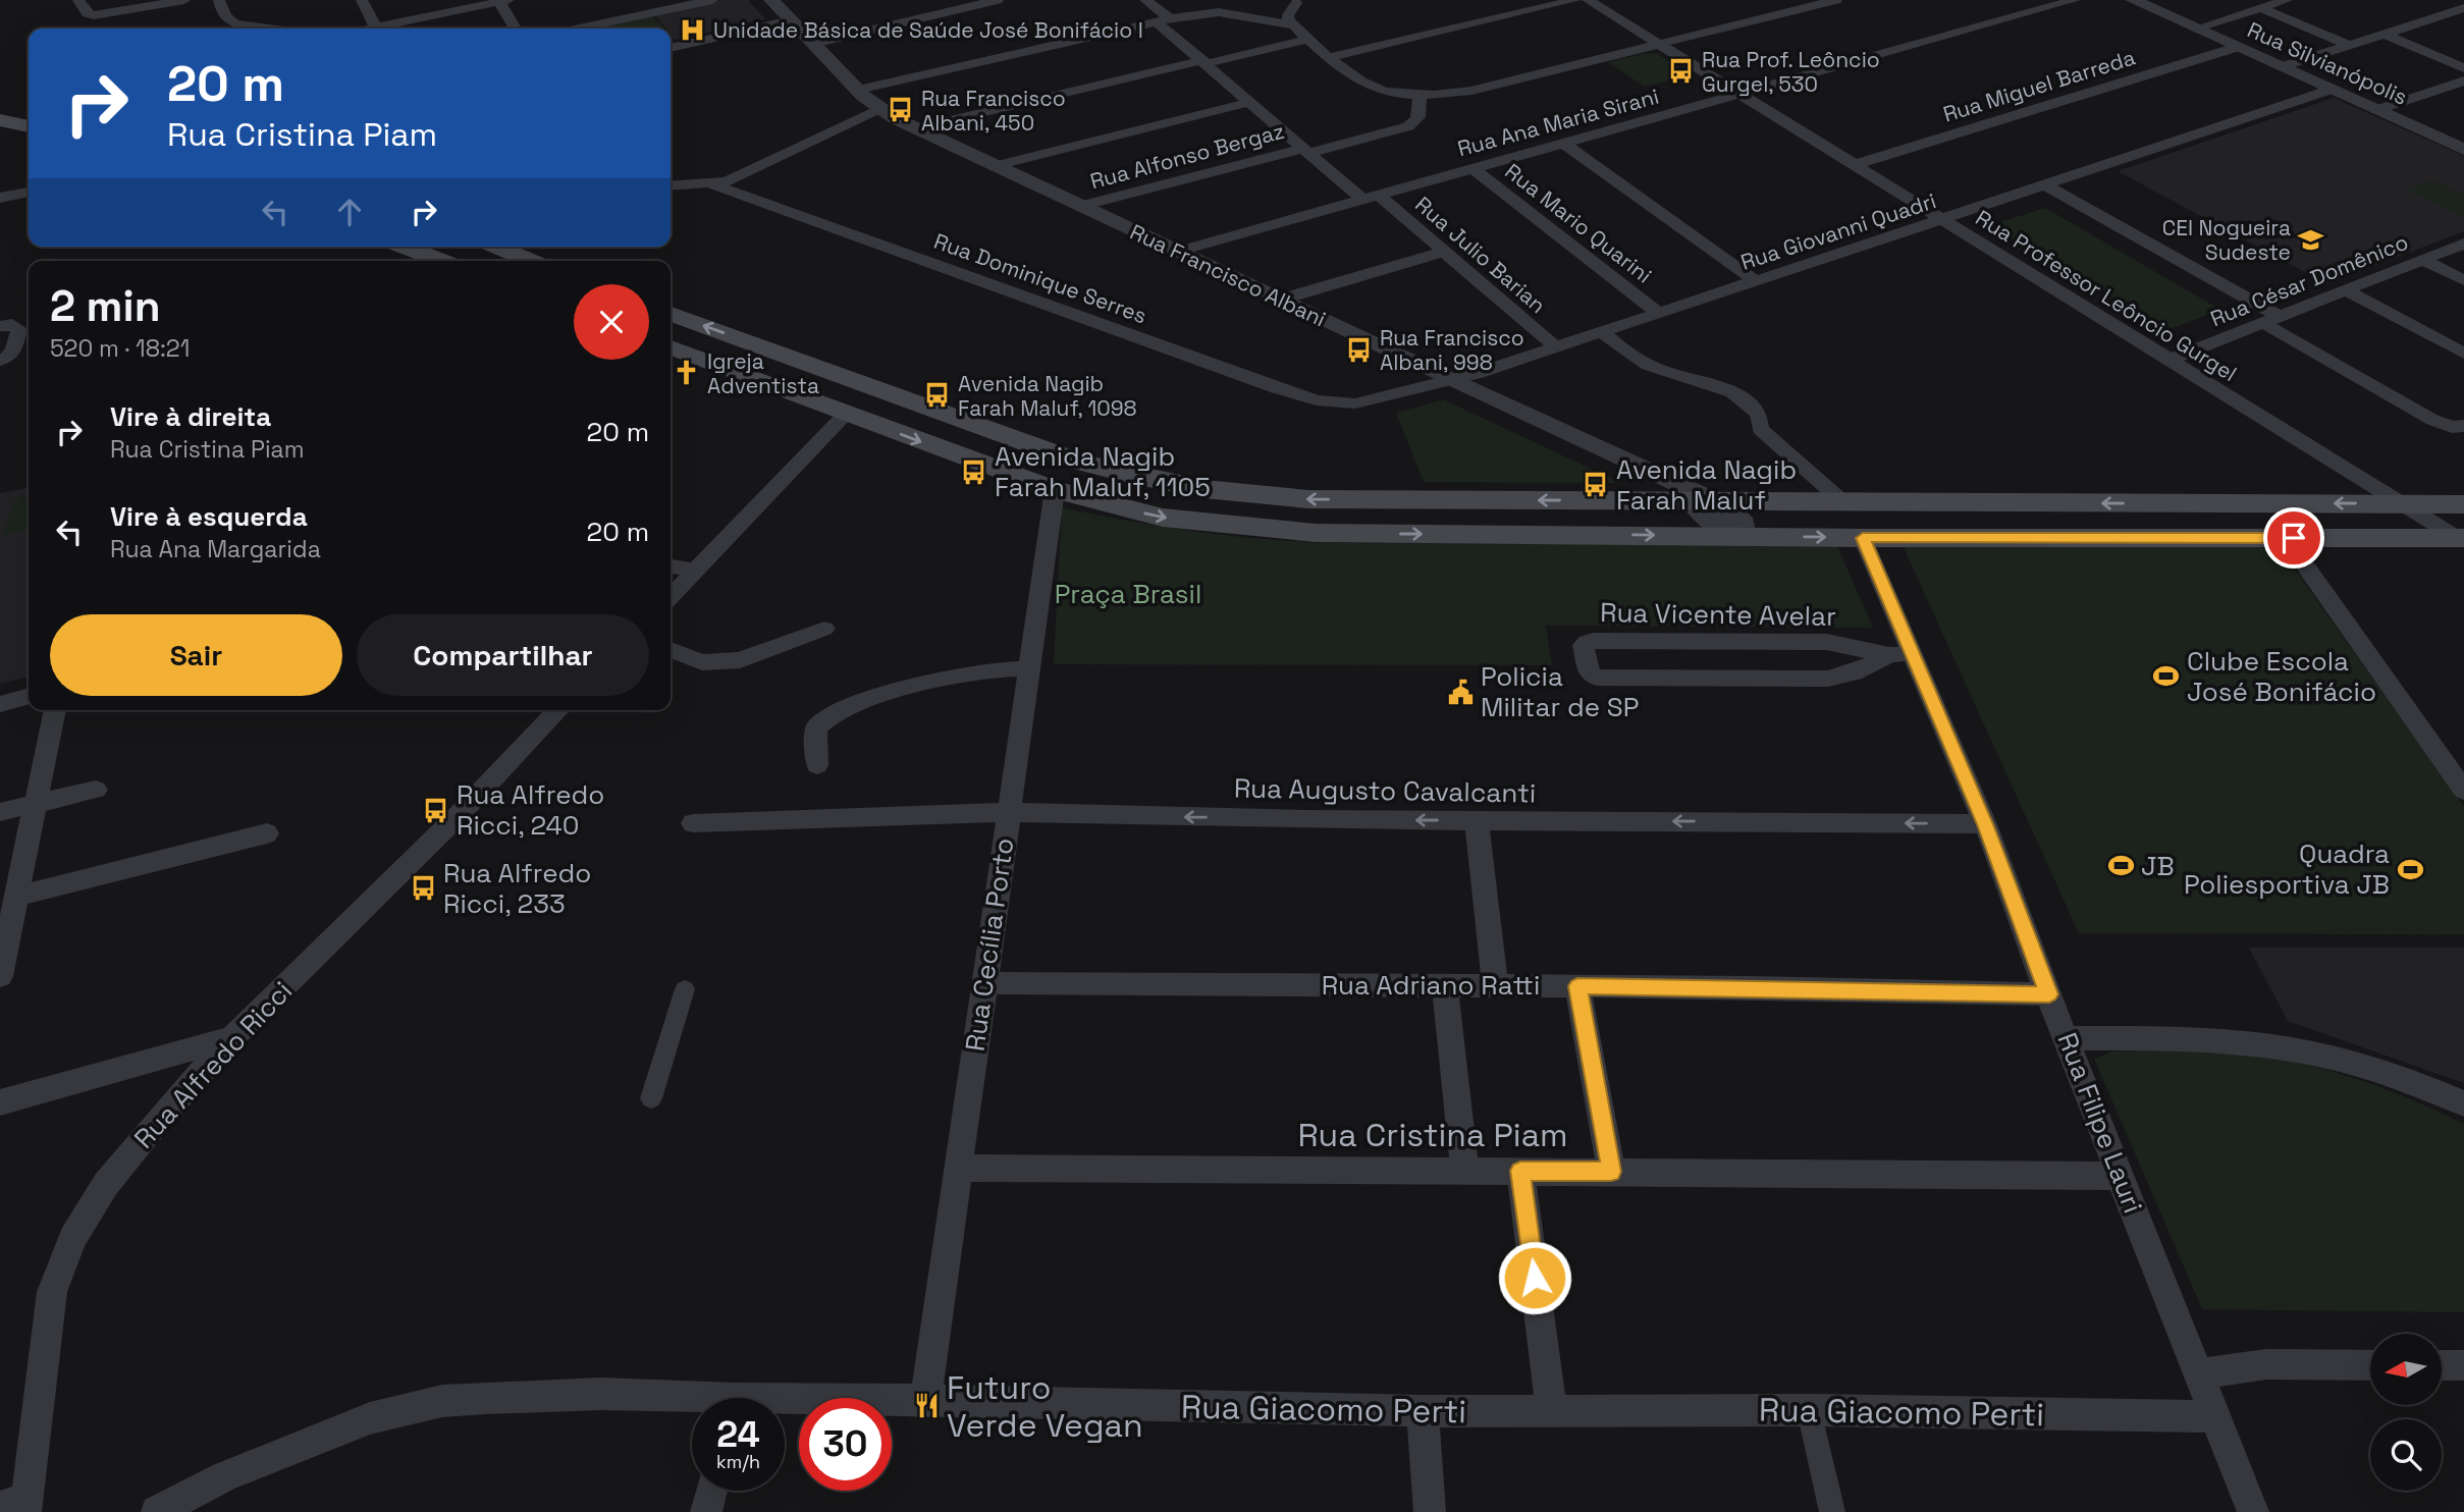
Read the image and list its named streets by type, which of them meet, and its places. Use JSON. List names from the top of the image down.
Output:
{
  "streets": {
    "street": [
      "Rua Silvianópolis",
      "Rua Miguel Barreda",
      "Rua Ana Maria Sirani",
      "Rua Alfonso Bergaz",
      "Rua Mario Quarini",
      "Rua Giovanni Quadri",
      "Rua Julio Barian",
      "Rua Francisco Albani",
      "Rua Dominique Serres",
      "Rua César Domênico",
      "Rua Professor Leôncio Gurgel",
      "Rua Vicente Avelar",
      "Rua Augusto Cavalcanti",
      "Rua Cecília Porto",
      "Rua Adriano Ratti",
      "Rua Alfredo Ricci",
      "Rua Filipe Lauri",
      "Rua Cristina Piam",
      "Rua Giacomo Perti"
    ]
  },
  "crossings": [
    ["Rua Silvianópolis", "Rua Miguel Barreda"],
    ["Rua Silvianópolis", "Rua Giovanni Quadri"],
    ["Rua Miguel Barreda", "Rua Professor Leôncio Gurgel"],
    ["Rua Ana Maria Sirani", "Rua Mario Quarini"],
    ["Rua Ana Maria Sirani", "Rua Julio Barian"],
    ["Rua Ana Maria Sirani", "Rua Francisco Albani"],
    ["Rua Ana Maria Sirani", "Rua Professor Leôncio Gurgel"],
    ["Rua Alfonso Bergaz", "Rua Francisco Albani"],
    ["Rua Mario Quarini", "Rua Giovanni Quadri"],
    ["Rua Giovanni Quadri", "Rua Julio Barian"],
    ["Rua Giovanni Quadri", "Rua Francisco Albani"],
    ["Rua Giovanni Quadri", "Rua Dominique Serres"],
    ["Rua Giovanni Quadri", "Rua Professor Leôncio Gurgel"],
    ["Rua César Domênico", "Rua Professor Leôncio Gurgel"],
    ["Rua Vicente Avelar", "Rua Filipe Lauri"],
    ["Rua Augusto Cavalcanti", "Rua Cecília Porto"],
    ["Rua Augusto Cavalcanti", "Rua Filipe Lauri"],
    ["Rua Cecília Porto", "Rua Adriano Ratti"],
    ["Rua Cecília Porto", "Rua Cristina Piam"],
    ["Rua Cecília Porto", "Rua Giacomo Perti"],
    ["Rua Adriano Ratti", "Rua Filipe Lauri"],
    ["Rua Filipe Lauri", "Rua Cristina Piam"],
    ["Rua Filipe Lauri", "Rua Giacomo Perti"]
  ],
  "one_way": ["Rua Augusto Cavalcanti"],
  "parks": ["Praça Brasil"],
  "places": {
    "hospital": ["Unidade Básica de Saúde José Bonifácio I"],
    "bus stop": [
      "Rua Prof. Leôncio Gurgel, 530",
      "Rua Francisco Albani, 450",
      "Rua Francisco Albani, 998",
      "Avenida Nagib Farah Maluf, 1098",
      "Avenida Nagib Farah Maluf, 1105",
      "Avenida Nagib Farah Maluf",
      "Rua Alfredo Ricci, 240",
      "Rua Alfredo Ricci, 233"
    ],
    "school or university": ["CEI Nogueira Sudeste"],
    "church": ["Igreja Adventista"],
    "sports": ["Clube Escola José Bonifácio", "JB", "Quadra Poliesportiva JB"],
    "public building": ["Policia Militar de SP"],
    "restaurant": ["Futuro Verde Vegan"]
  },
  "north": "left",
  "page": {
    "turn": ["20 m", "Rua Cristina Piam"],
    "heading": ["2 min", "520 m · 18:21"],
    "list": [
      {
        "name": "Vire à direita",
        "note": "Rua Cristina Piam",
        "value": "20 m"
      },
      {
        "name": "Vire à esquerda",
        "note": "Rua Ana Margarida",
        "value": "20 m"
      }
    ],
    "buttons": ["Sair", "Compartilhar"],
    "speed": "24 km/h",
    "limit": "30"
  }
}
